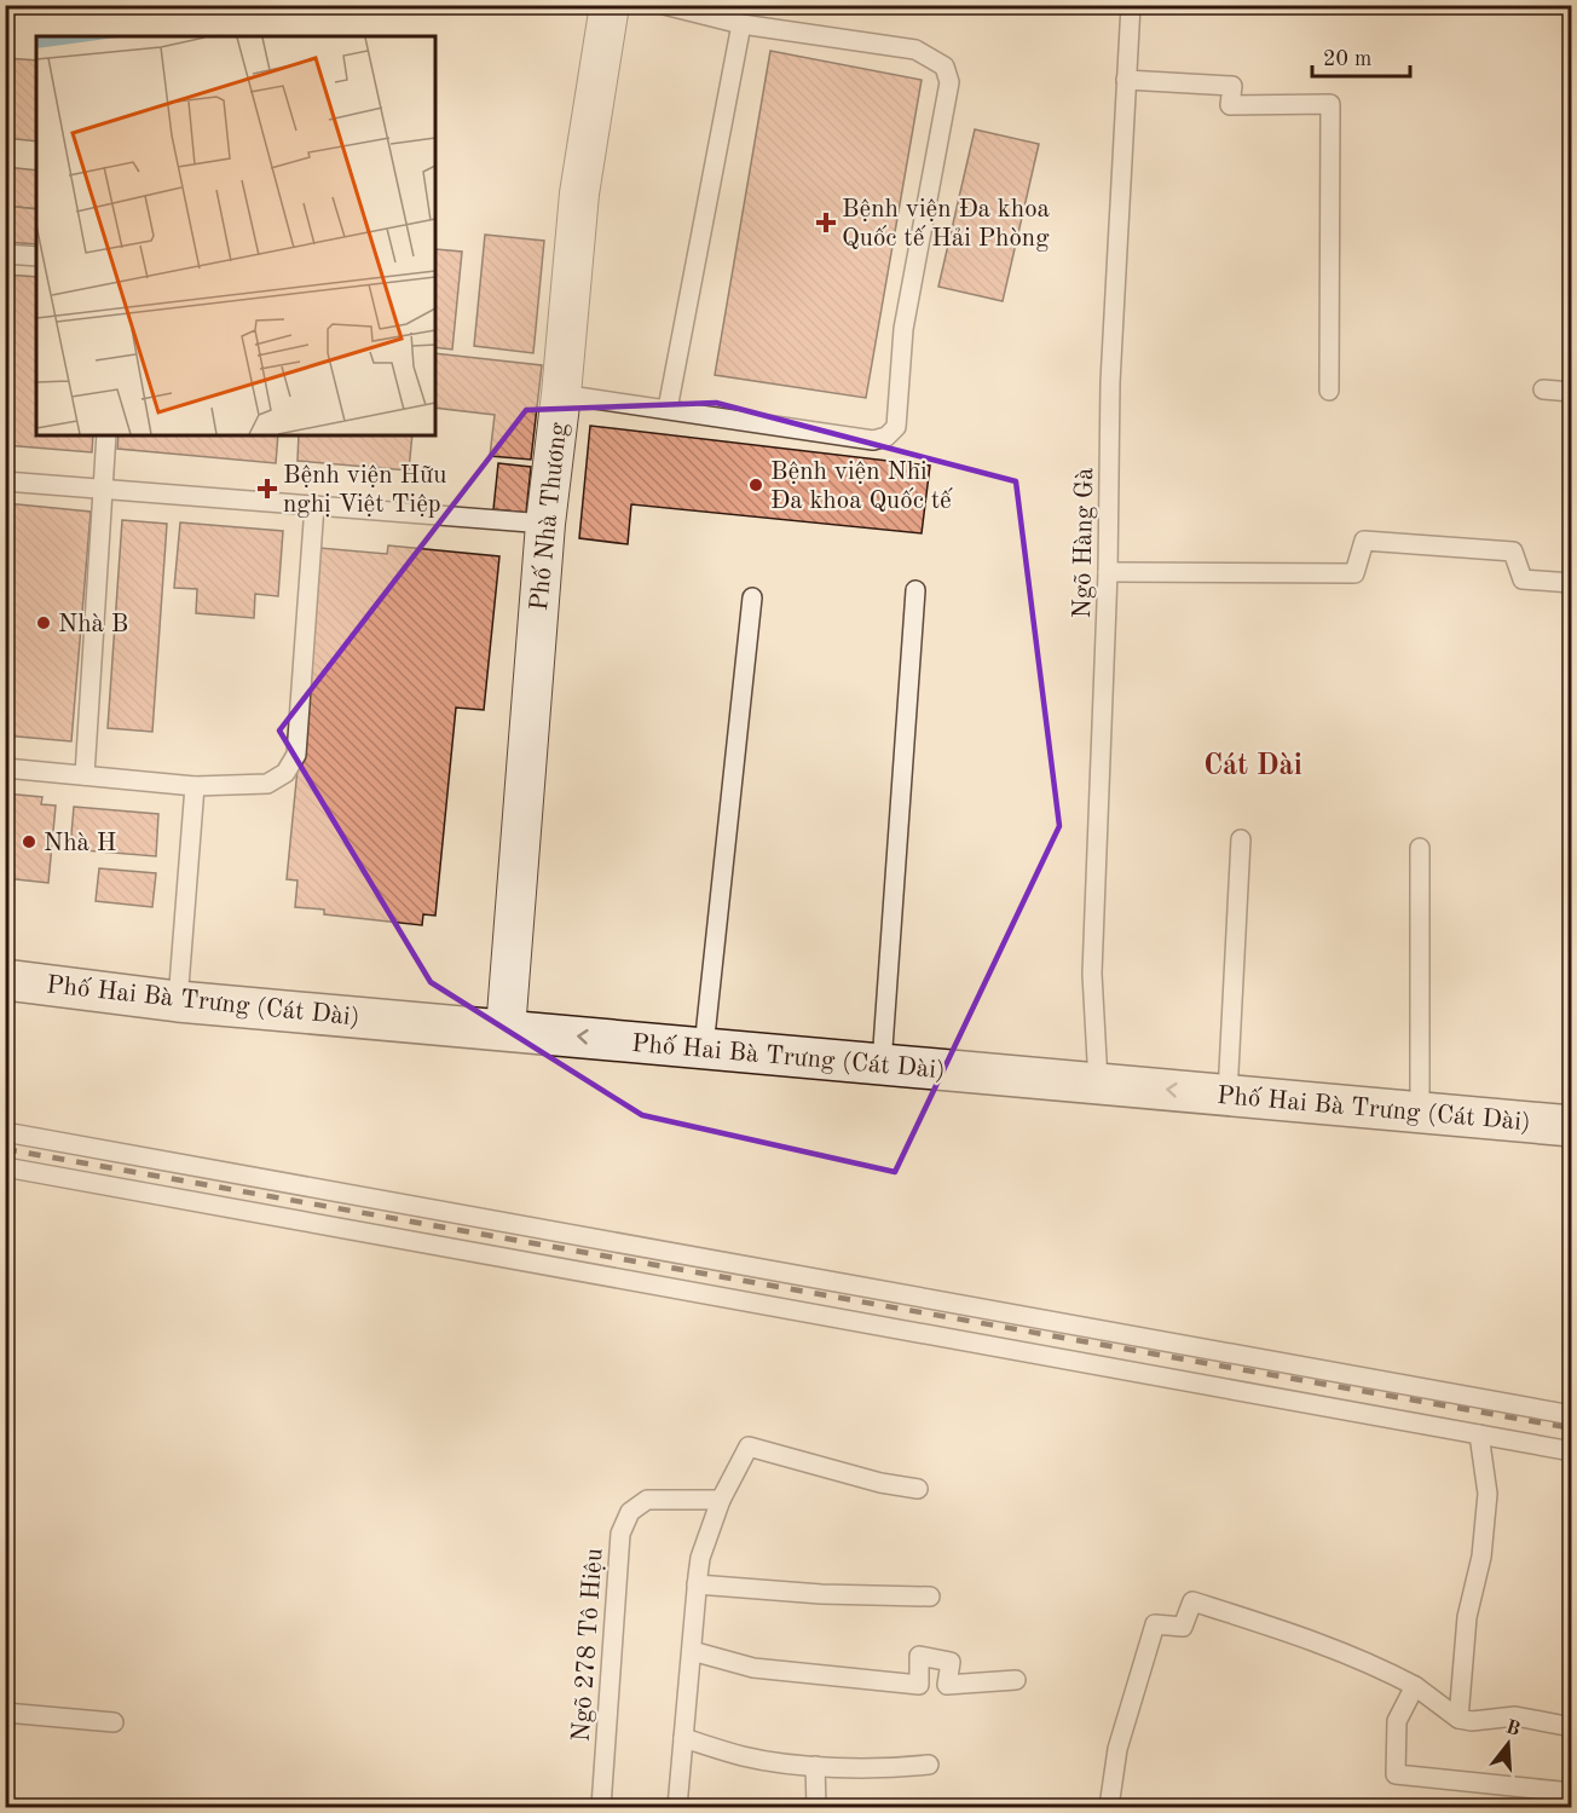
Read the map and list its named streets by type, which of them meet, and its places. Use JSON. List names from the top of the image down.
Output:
{
  "streets": {
    "main road": ["Phố Hai Bà Trưng (Cát Dài)"],
    "street": ["Phố Nhà Thương"],
    "lane": ["Ngõ Hàng Gà", "Ngõ 278 Tô Hiệu"]
  },
  "crossings": [
    ["Phố Nhà Thương", "Phố Hai Bà Trưng (Cát Dài)"],
    ["Ngõ Hàng Gà", "Phố Hai Bà Trưng (Cát Dài)"]
  ],
  "districts": ["Cát Dài"],
  "places": {
    "health": ["Bệnh viện Đa khoa Quốc tế Hải Phòng", "Bệnh viện Hữu nghị Việt Tiệp"],
    "other": ["Bệnh viện Nhi Đa khoa Quốc tế", "Nhà B", "Nhà H"]
  },
  "scale_bar": "20 m",
  "north": "top"
}
